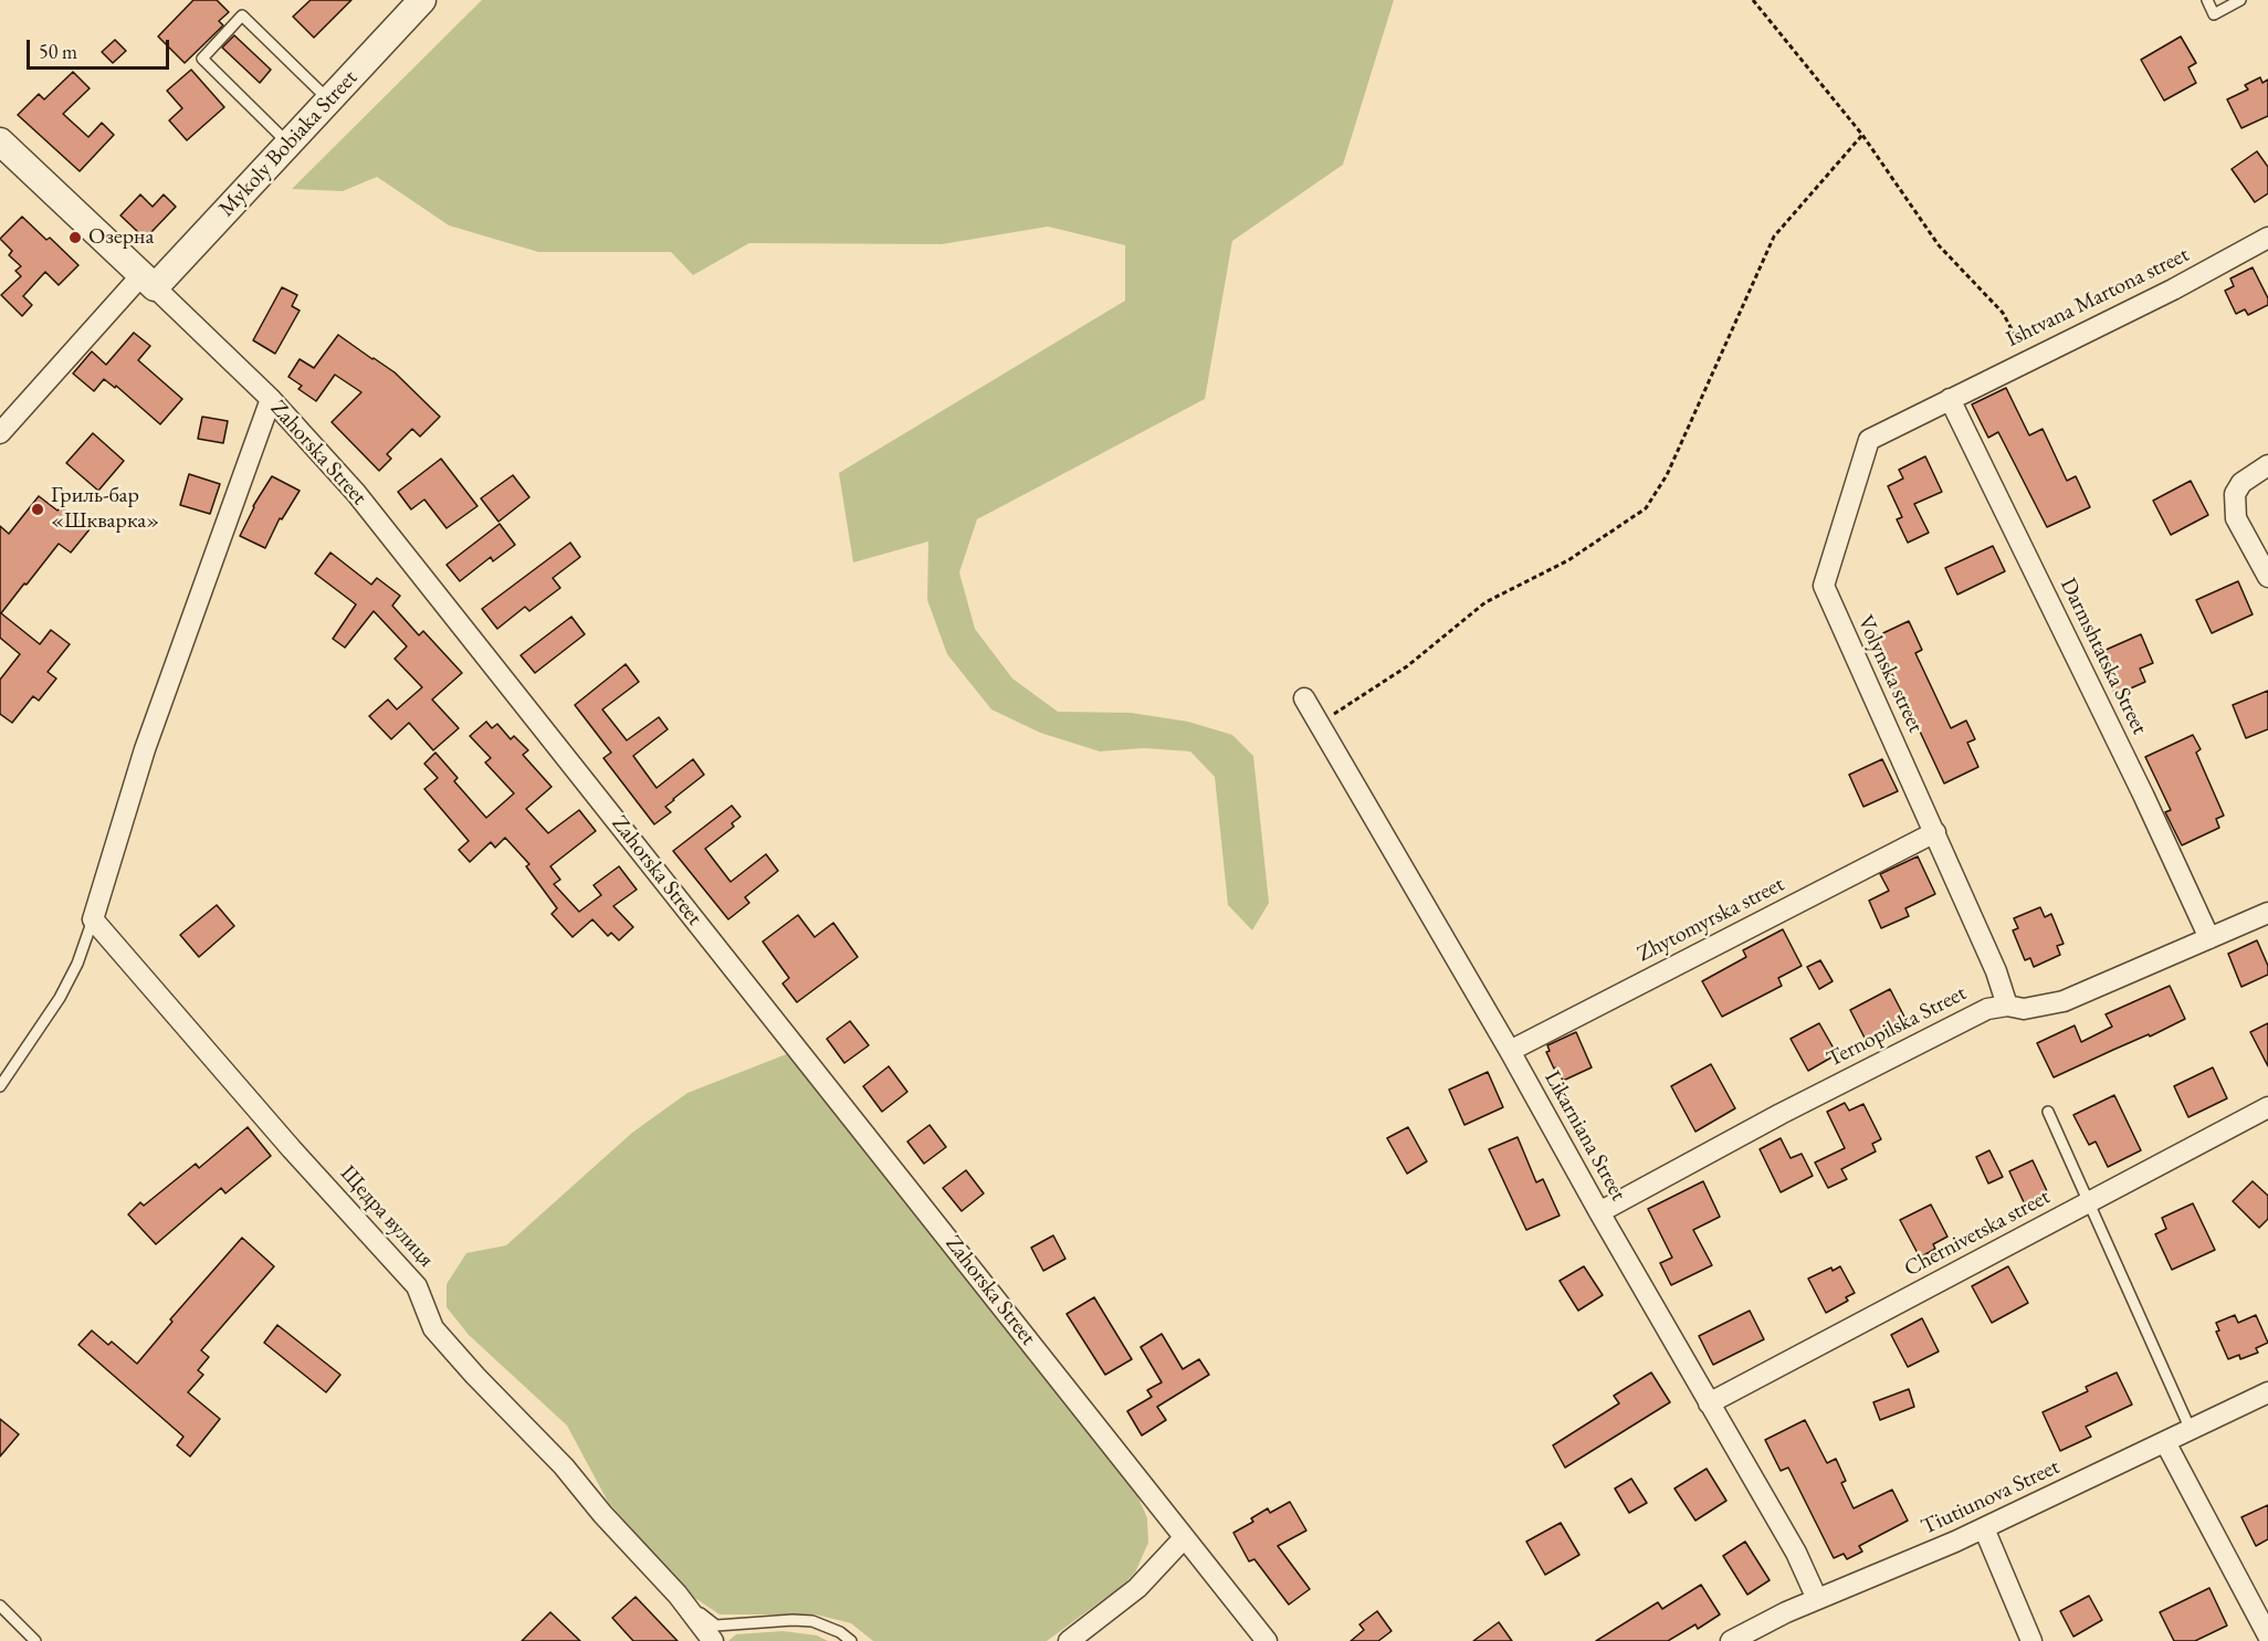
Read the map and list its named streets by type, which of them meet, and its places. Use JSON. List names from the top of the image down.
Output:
{
  "streets": {
    "street": [
      "Mykoly Bobiaka Street",
      "Ishtvana Martona street",
      "Zahorska Street",
      "Darmshtatska Street",
      "Volynska street",
      "Zhytomyrska street",
      "Ternopilska Street",
      "Likarniana Street",
      "Щедра вулиця",
      "Chernivetska street",
      "Tiutiunova Street"
    ]
  },
  "crossings": [
    ["Mykoly Bobiaka Street", "Zahorska Street"],
    ["Ishtvana Martona street", "Darmshtatska Street"],
    ["Ishtvana Martona street", "Volynska street"],
    ["Darmshtatska Street", "Volynska street"],
    ["Darmshtatska Street", "Ternopilska Street"],
    ["Volynska street", "Zhytomyrska street"],
    ["Volynska street", "Ternopilska Street"],
    ["Zhytomyrska street", "Likarniana Street"],
    ["Ternopilska Street", "Likarniana Street"],
    ["Likarniana Street", "Chernivetska street"],
    ["Likarniana Street", "Tiutiunova Street"]
  ],
  "places": ["Озерна", "Гриль-бар «Шкварка»"],
  "scale_bar": "50 m"
}
